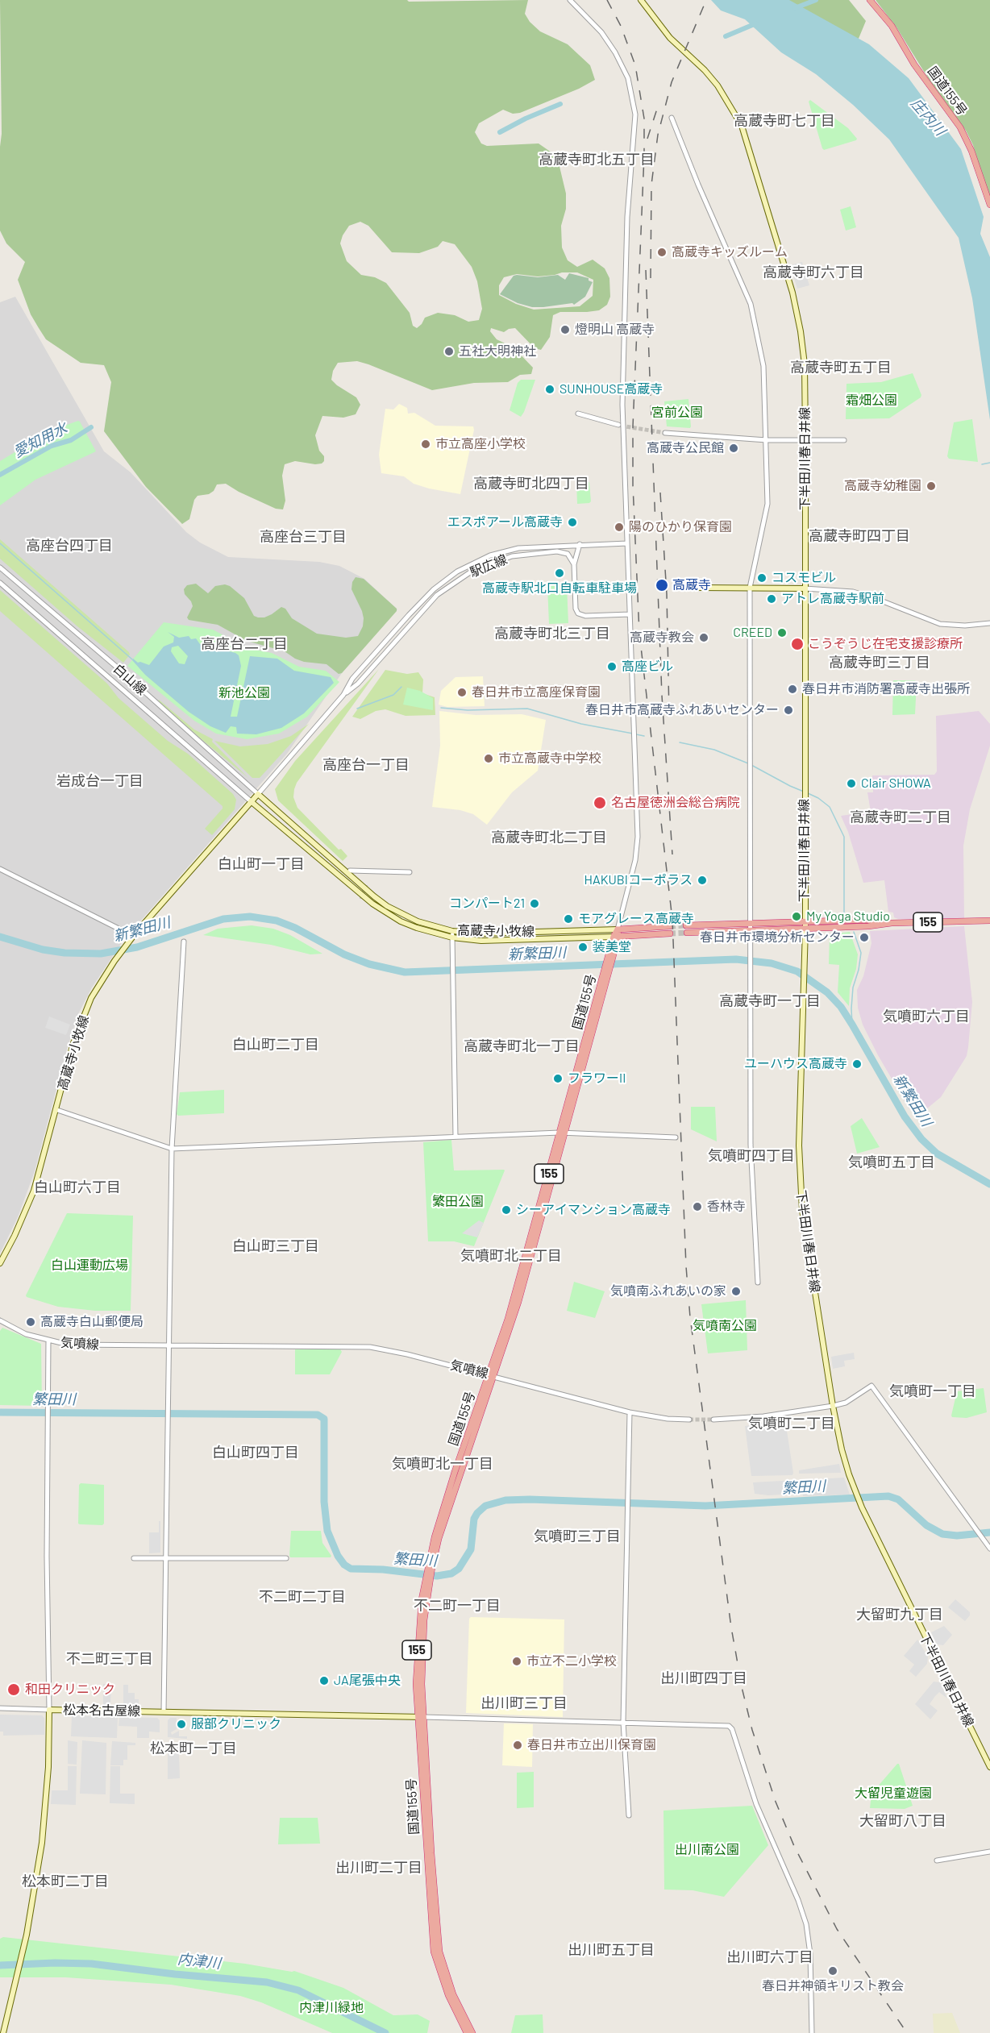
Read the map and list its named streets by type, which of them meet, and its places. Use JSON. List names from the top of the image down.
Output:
{
  "streets": {
    "highway": ["国道155号", "155"],
    "main road": ["下半田川春日井線", "高蔵寺小牧線", "松本名古屋線"],
    "street": ["駅広線", "白山線", "気噴線"]
  },
  "crossings": [
    ["国道155号", "155"],
    ["国道155号", "高蔵寺小牧線"],
    ["国道155号", "気噴線"],
    ["国道155号", "松本名古屋線"],
    ["下半田川春日井線", "155"],
    ["駅広線", "白山線"],
    ["駅広線", "高蔵寺小牧線"],
    ["白山線", "高蔵寺小牧線"],
    ["155", "高蔵寺小牧線"]
  ],
  "districts": [
    "高蔵寺町七丁目",
    "高蔵寺町北五丁目",
    "高蔵寺町六丁目",
    "高蔵寺町五丁目",
    "高蔵寺町北四丁目",
    "高蔵寺町四丁目",
    "高座台三丁目",
    "高座台四丁目",
    "高蔵寺町北三丁目",
    "高座台二丁目",
    "高蔵寺町三丁目",
    "高座台一丁目",
    "岩成台一丁目",
    "高蔵寺町二丁目",
    "高蔵寺町北二丁目",
    "白山町一丁目",
    "高蔵寺町一丁目",
    "気噴町六丁目",
    "白山町二丁目",
    "高蔵寺町北一丁目",
    "気噴町四丁目",
    "気噴町五丁目",
    "白山町六丁目",
    "白山町三丁目",
    "気噴町北二丁目",
    "気噴町一丁目",
    "気噴町二丁目",
    "白山町四丁目",
    "気噴町北一丁目",
    "気噴町三丁目",
    "不二町二丁目",
    "不二町一丁目",
    "大留町九丁目",
    "不二町三丁目",
    "出川町四丁目",
    "出川町三丁目",
    "松本町一丁目",
    "大留町八丁目",
    "出川町二丁目",
    "松本町二丁目",
    "出川町五丁目",
    "出川町六丁目"
  ],
  "water": [
    "庄内川",
    "愛知用水",
    "新繁田川",
    "繁田川",
    "内津川"
  ],
  "parks": [
    "霜畑公園",
    "宮前公園",
    "新池公園",
    "繁田公園",
    "白山運動広場",
    "気噴南公園",
    "大留児童遊園",
    "出川南公園",
    "内津川緑地"
  ],
  "places": [
    "高蔵寺キッズルーム",
    "燈明山 高蔵寺",
    "五社大明神社",
    "SUNHOUSE高蔵寺",
    "市立高座小学校",
    "高蔵寺公民館",
    "高蔵寺幼稚園",
    "エスポアール高蔵寺",
    "陽のひかり保育園",
    "高蔵寺駅北口自転車駐車場",
    "コスモビル",
    "高蔵寺",
    "アトレ高蔵寺駅前",
    "CREED",
    "高蔵寺教会",
    "こうぞうじ在宅支援診療所",
    "高座ビル",
    "春日井市消防署高蔵寺出張所",
    "春日井市立高座保育園",
    "春日井市高蔵寺ふれあいセンター",
    "市立高蔵寺中学校",
    "Clair SHOWA",
    "名古屋徳洲会総合病院",
    "HAKUBIコーポラス",
    "コンパート21",
    "My Yoga Studio",
    "モアグレース高蔵寺",
    "春日井市環境分析センター",
    "装美堂",
    "ユーハウス高蔵寺",
    "フラワーII",
    "香林寺",
    "シーアイマンション高蔵寺",
    "気噴南ふれあいの家",
    "高蔵寺白山郵便局",
    "市立不二小学校",
    "JA尾張中央",
    "和田クリニック",
    "服部クリニック",
    "春日井市立出川保育園",
    "春日井神領キリスト教会"
  ]
}
